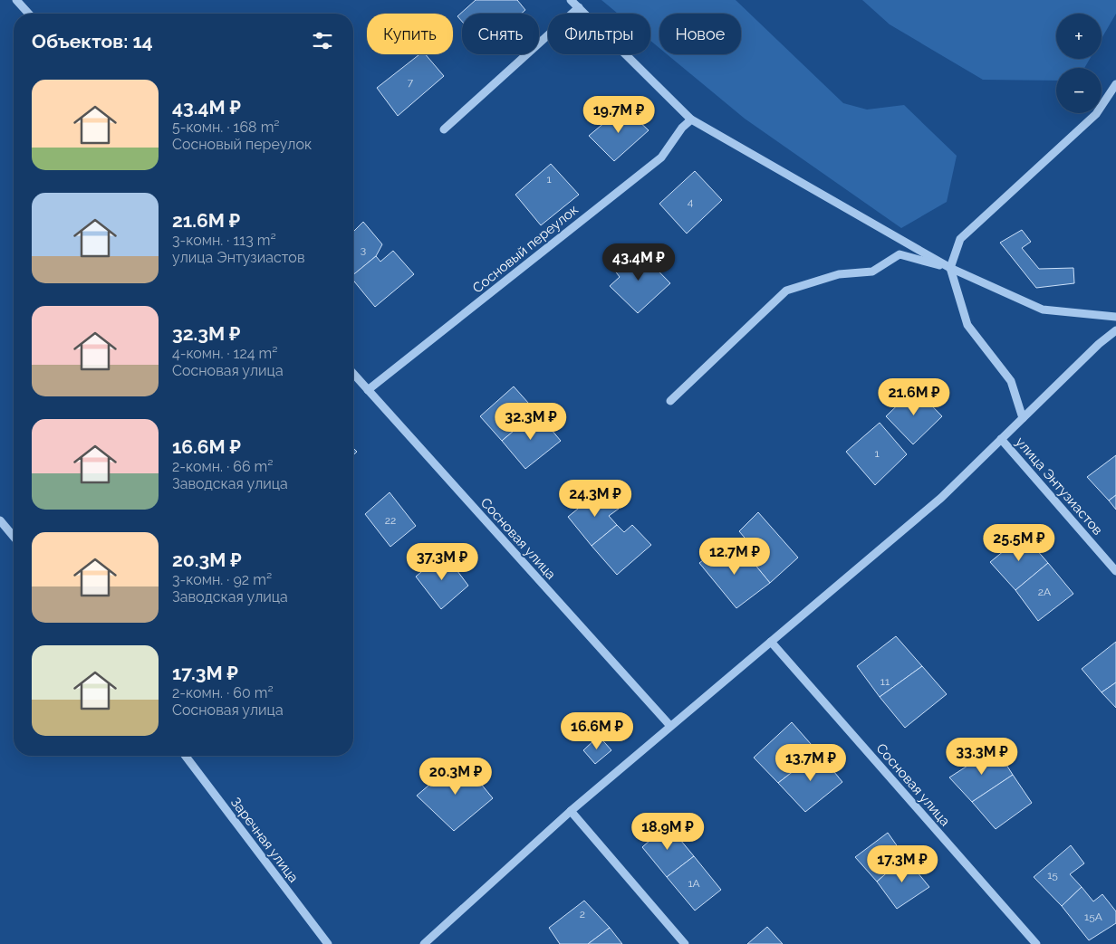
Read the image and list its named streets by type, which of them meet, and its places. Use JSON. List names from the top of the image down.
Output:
{
  "streets": {
    "street": [
      "Сосновый переулок",
      "улица Энтузиастов",
      "Сосновая улица",
      "Заречная улица"
    ]
  },
  "crossings": [
    ["Сосновый переулок", "Сосновая улица"]
  ],
  "house_numbers": [
    "7",
    "1",
    "4",
    "3",
    "1",
    "22",
    "2А",
    "11",
    "15",
    "1А",
    "2",
    "15А"
  ],
  "page": {
    "map_buttons": ["+", "−"],
    "chip": [
      "Купить",
      "Снять",
      "Фильтры",
      "Новое"
    ],
    "heading": "Объектов: 14",
    "list": [
      {
        "name": "43.4M ₽",
        "note": "5-комн. · 168 m² · Сосновый переулок"
      },
      {
        "name": "21.6M ₽",
        "note": "3-комн. · 113 m² · улица Энтузиастов"
      },
      {
        "name": "32.3M ₽",
        "note": "4-комн. · 124 m² · Сосновая улица"
      },
      {
        "name": "16.6M ₽",
        "note": "2-комн. · 66 m² · Заводская улица"
      },
      {
        "name": "20.3M ₽",
        "note": "3-комн. · 92 m² · Заводская улица"
      },
      {
        "name": "17.3M ₽",
        "note": "2-комн. · 60 m² · Сосновая улица"
      }
    ],
    "price": [
      "19.7M ₽",
      "43.4M ₽",
      "21.6M ₽",
      "32.3M ₽",
      "24.3M ₽",
      "25.5M ₽",
      "12.7M ₽",
      "37.3M ₽",
      "16.6M ₽",
      "33.3M ₽",
      "13.7M ₽",
      "20.3M ₽",
      "18.9M ₽",
      "17.3M ₽"
    ]
  }
}
